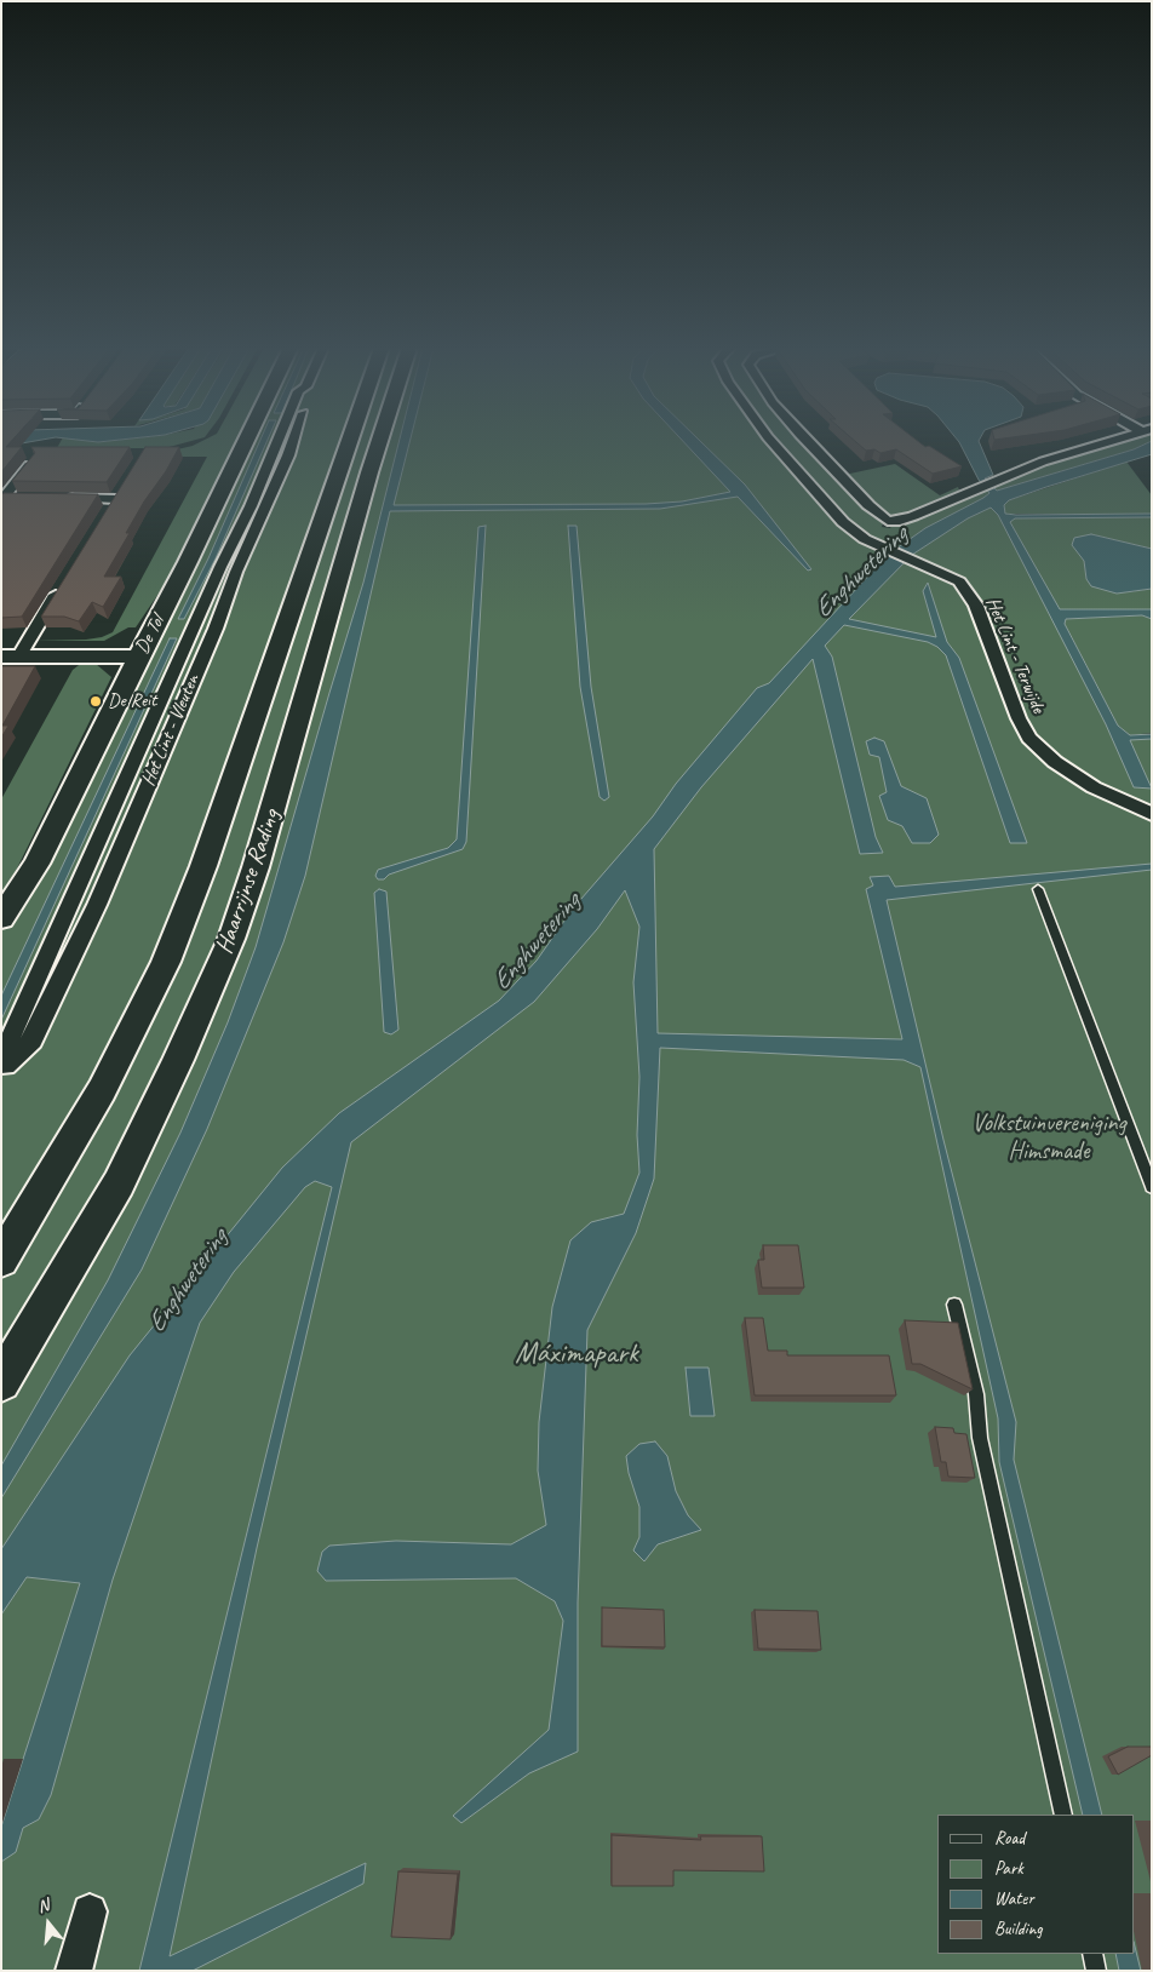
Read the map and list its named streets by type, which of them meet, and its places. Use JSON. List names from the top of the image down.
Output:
{
  "streets": {
    "main road": ["De Tol", "Haarrijnse Rading"],
    "street": ["Het Lint - Terwijde", "Het Lint - Vleuten"]
  },
  "water": ["Enghwetering"],
  "parks": ["Volkstuinvereniging Himsmade", "Máximapark"],
  "places": ["De Reit"],
  "legend": [
    "Road",
    "Park",
    "Water",
    "Building"
  ],
  "north": "top"
}
